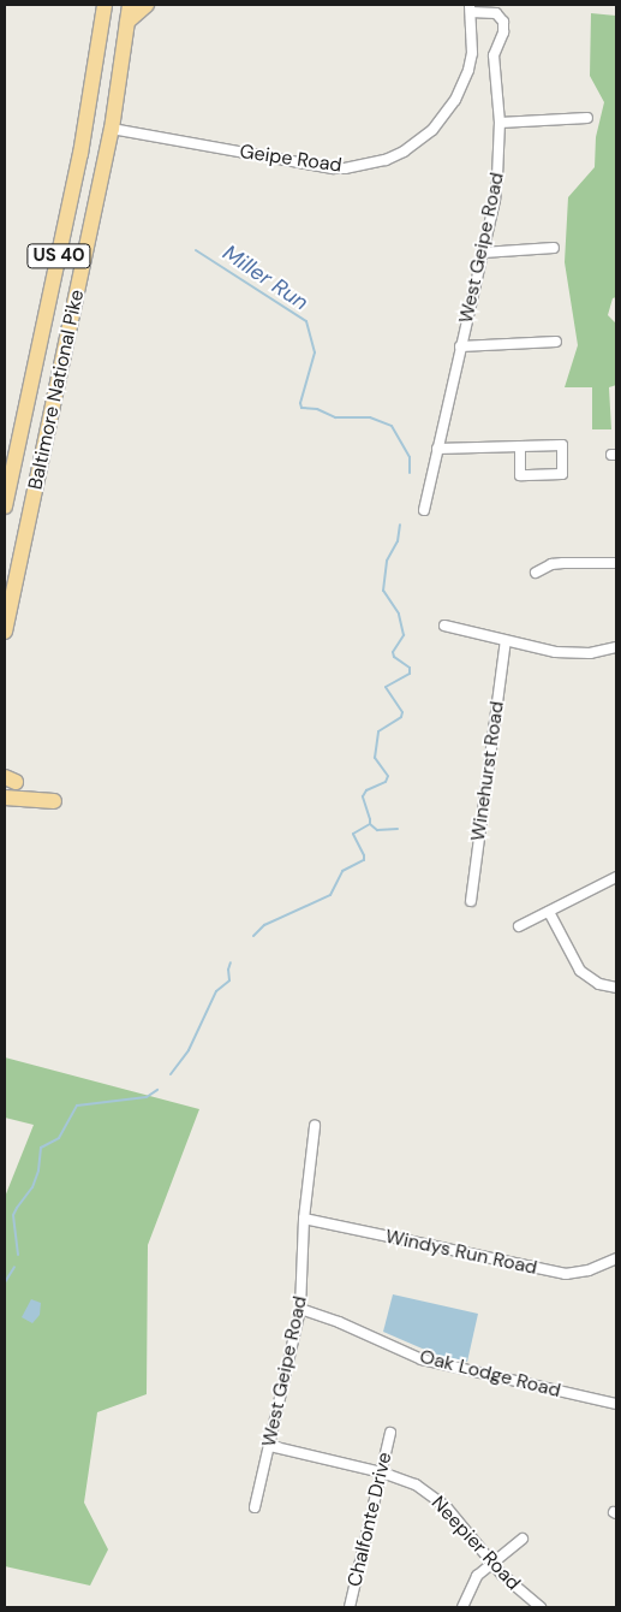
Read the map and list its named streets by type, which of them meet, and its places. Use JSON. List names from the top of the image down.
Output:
{
  "streets": {
    "main road": ["US 40", "Baltimore National Pike"],
    "street": [
      "Geipe Road",
      "West Geipe Road",
      "Winehurst Road",
      "Windys Run Road",
      "Oak Lodge Road",
      "Chalfonte Drive",
      "Neepier Road"
    ]
  },
  "crossings": [
    ["Geipe Road", "West Geipe Road"],
    ["Geipe Road", "Baltimore National Pike"],
    ["West Geipe Road", "Windys Run Road"],
    ["West Geipe Road", "Oak Lodge Road"],
    ["West Geipe Road", "Neepier Road"],
    ["Chalfonte Drive", "Neepier Road"]
  ],
  "water": ["Miller Run"]
}
